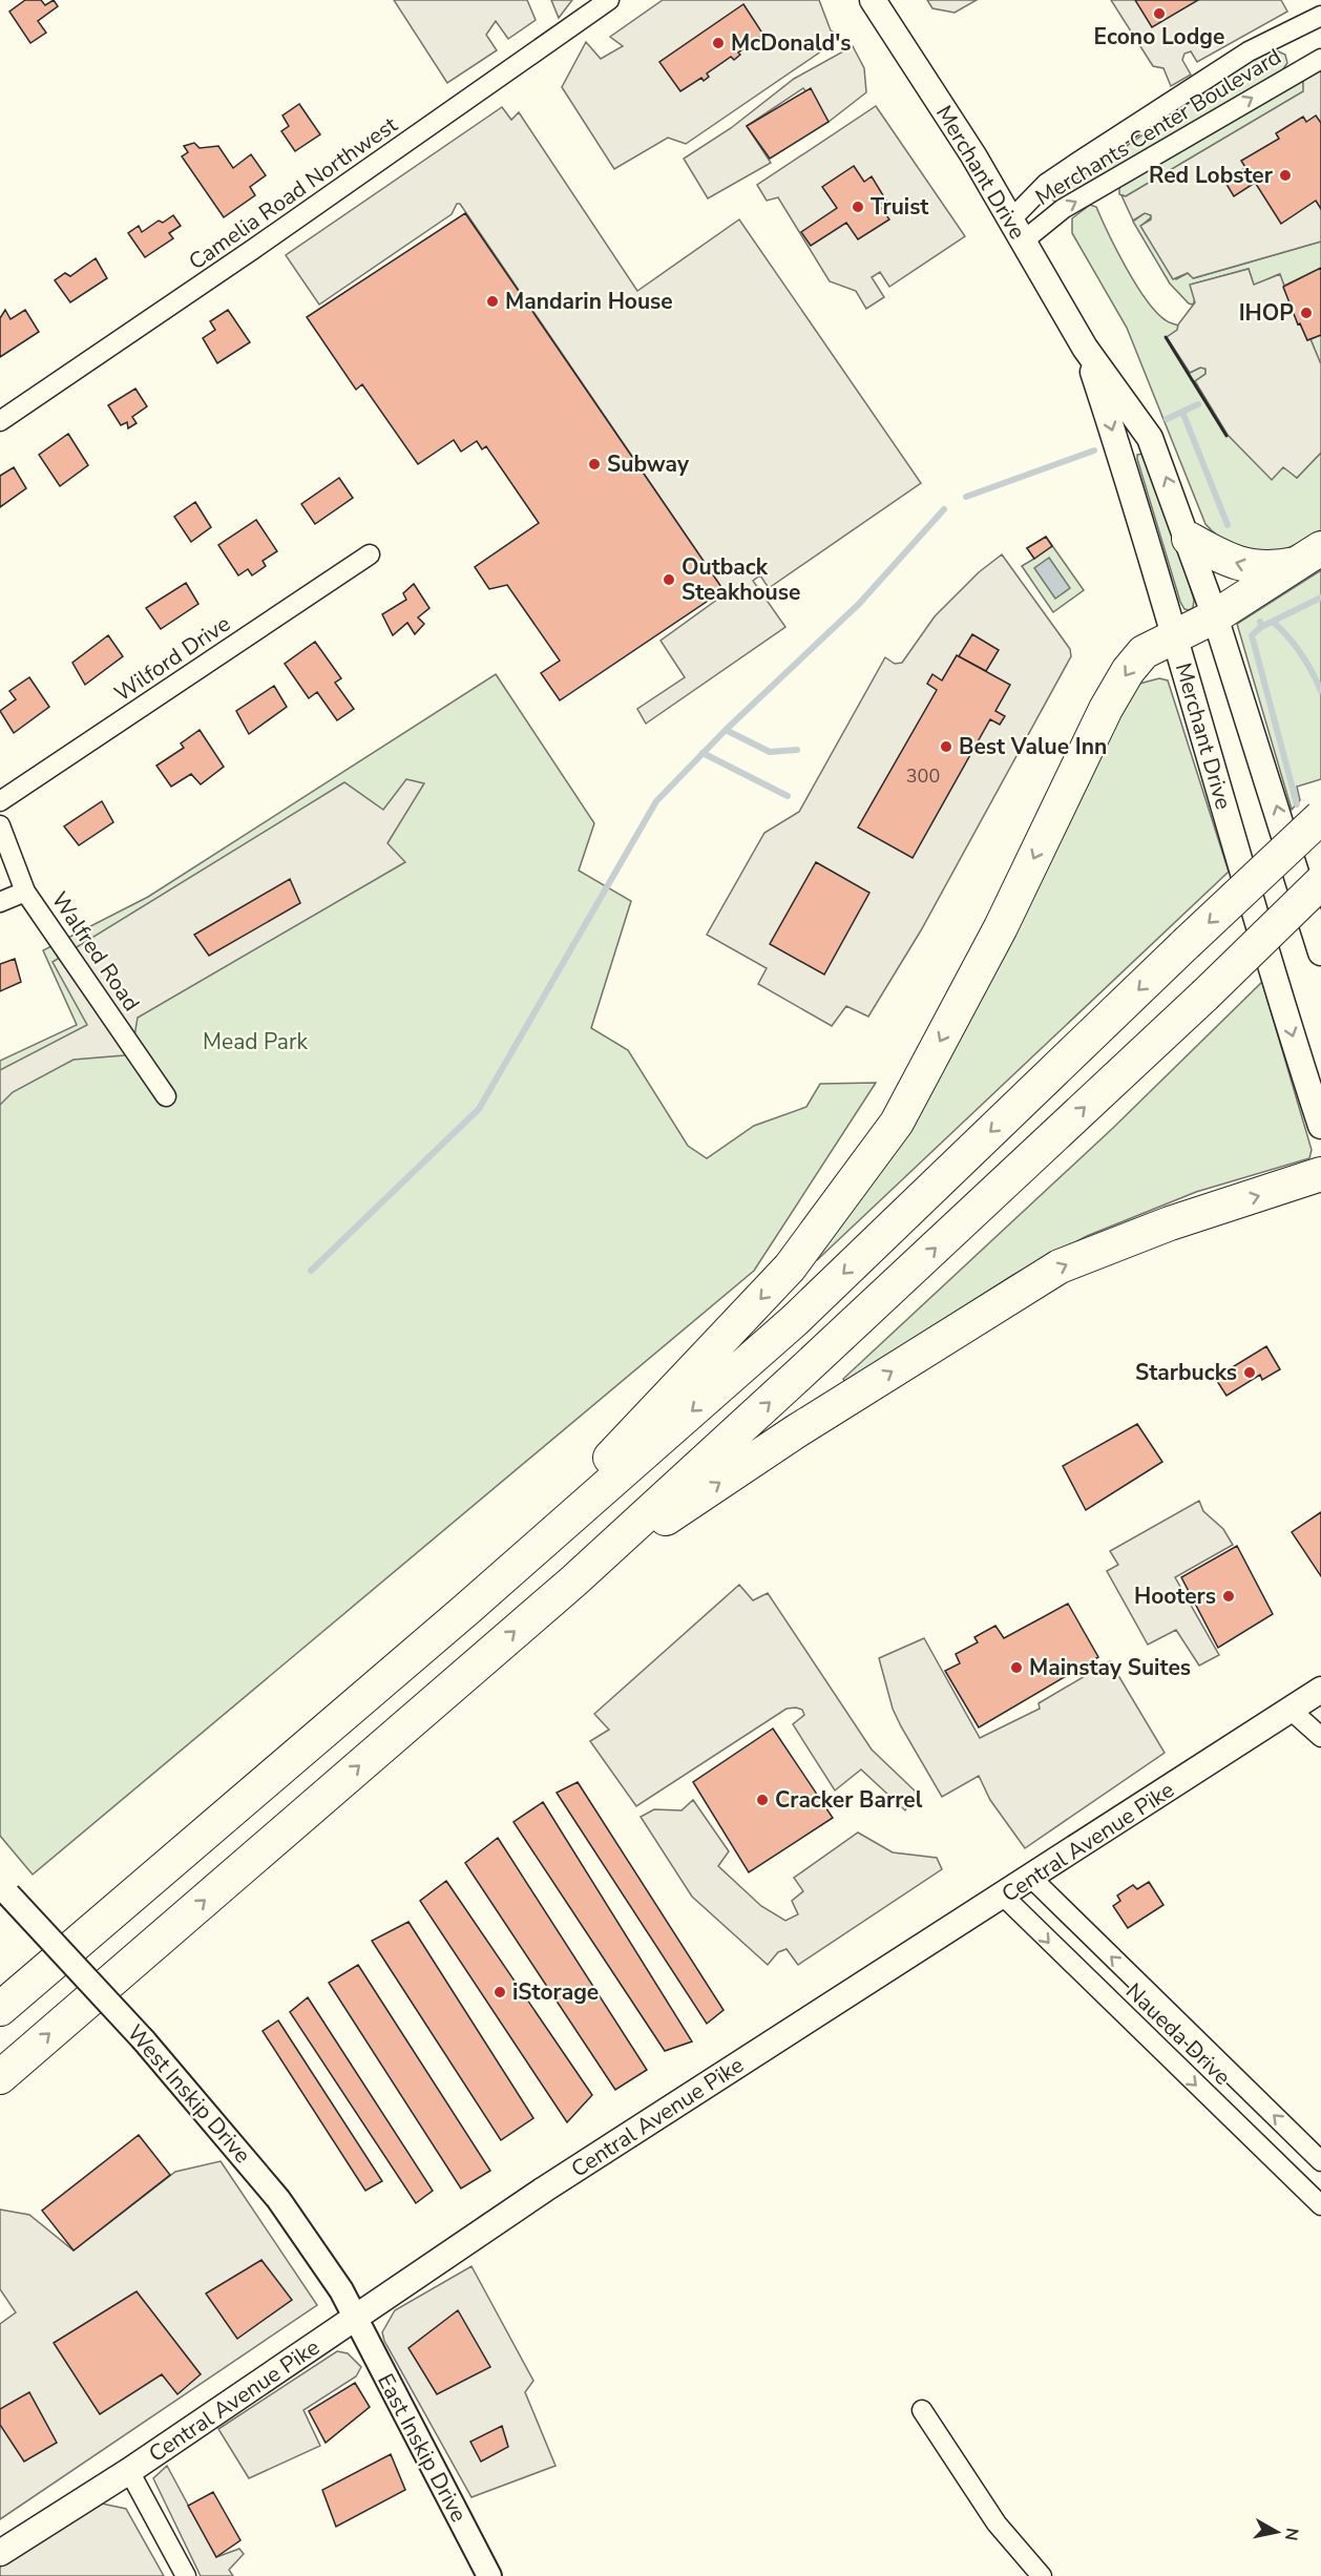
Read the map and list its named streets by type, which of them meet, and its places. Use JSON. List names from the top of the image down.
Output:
{
  "streets": {
    "main road": ["Merchant Drive", "Central Avenue Pike"],
    "street": [
      "Merchants Center Boulevard",
      "Camelia Road Northwest",
      "Wilford Drive",
      "Walfred Road",
      "Naueda Drive",
      "West Inskip Drive",
      "East Inskip Drive"
    ]
  },
  "crossings": [
    ["Merchants Center Boulevard", "Merchant Drive"],
    ["Central Avenue Pike", "Naueda Drive"],
    ["Central Avenue Pike", "West Inskip Drive"],
    ["Central Avenue Pike", "East Inskip Drive"],
    ["West Inskip Drive", "East Inskip Drive"]
  ],
  "parks": ["Mead Park"],
  "places": [
    "Econo Lodge",
    "McDonald's",
    "Red Lobster",
    "Truist",
    "Mandarin House",
    "IHOP",
    "Subway",
    "Outback Steakhouse",
    "Best Value Inn",
    "Starbucks",
    "Hooters",
    "Mainstay Suites",
    "Cracker Barrel",
    "iStorage"
  ],
  "house_numbers": ["300"],
  "north": "right"
}
